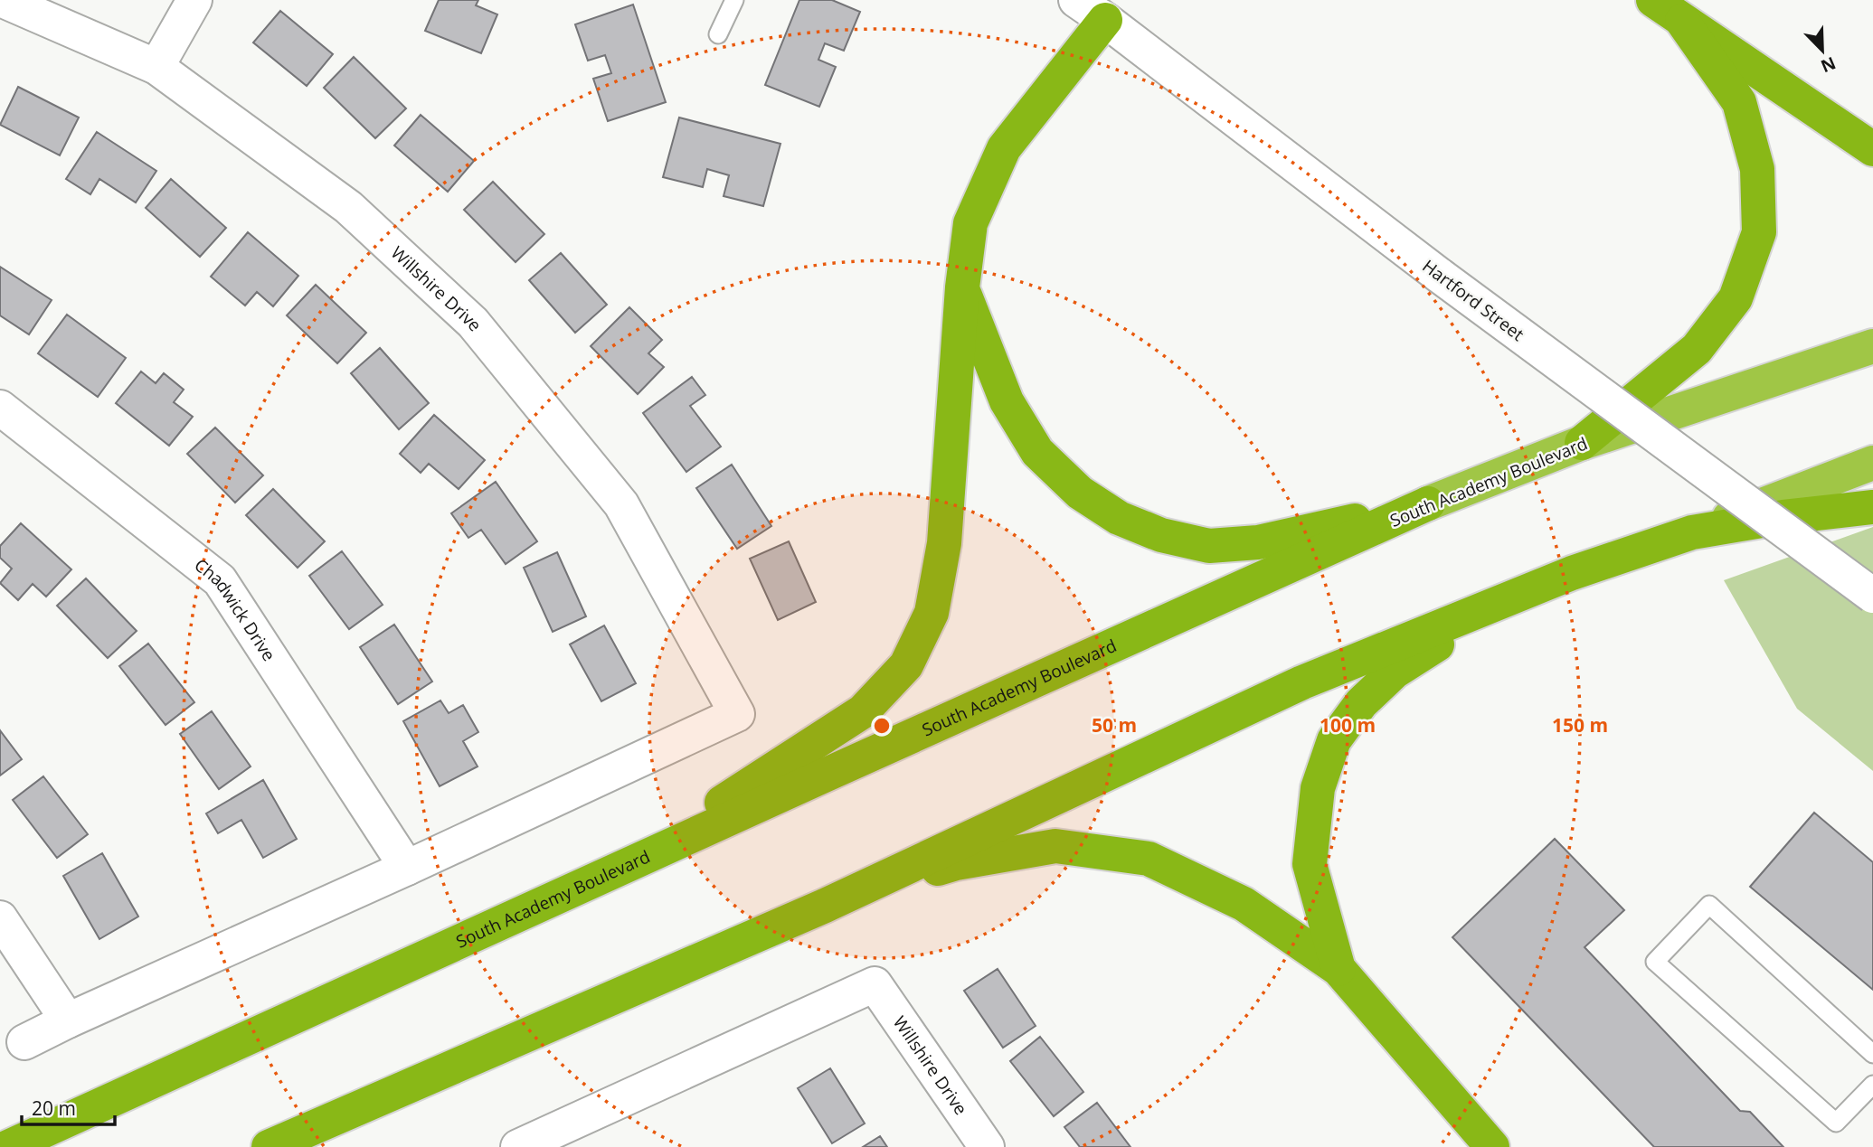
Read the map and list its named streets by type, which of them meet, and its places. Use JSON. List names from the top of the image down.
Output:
{
  "streets": {
    "highway": ["South Academy Boulevard"],
    "street": ["Willshire Drive", "Hartford Street", "Chadwick Drive"]
  },
  "crossings": [
    ["Willshire Drive", "Chadwick Drive"]
  ],
  "scale_bar": "20 m",
  "north": "bottom right",
  "rings": ["50 m", "100 m", "150 m"]
}
